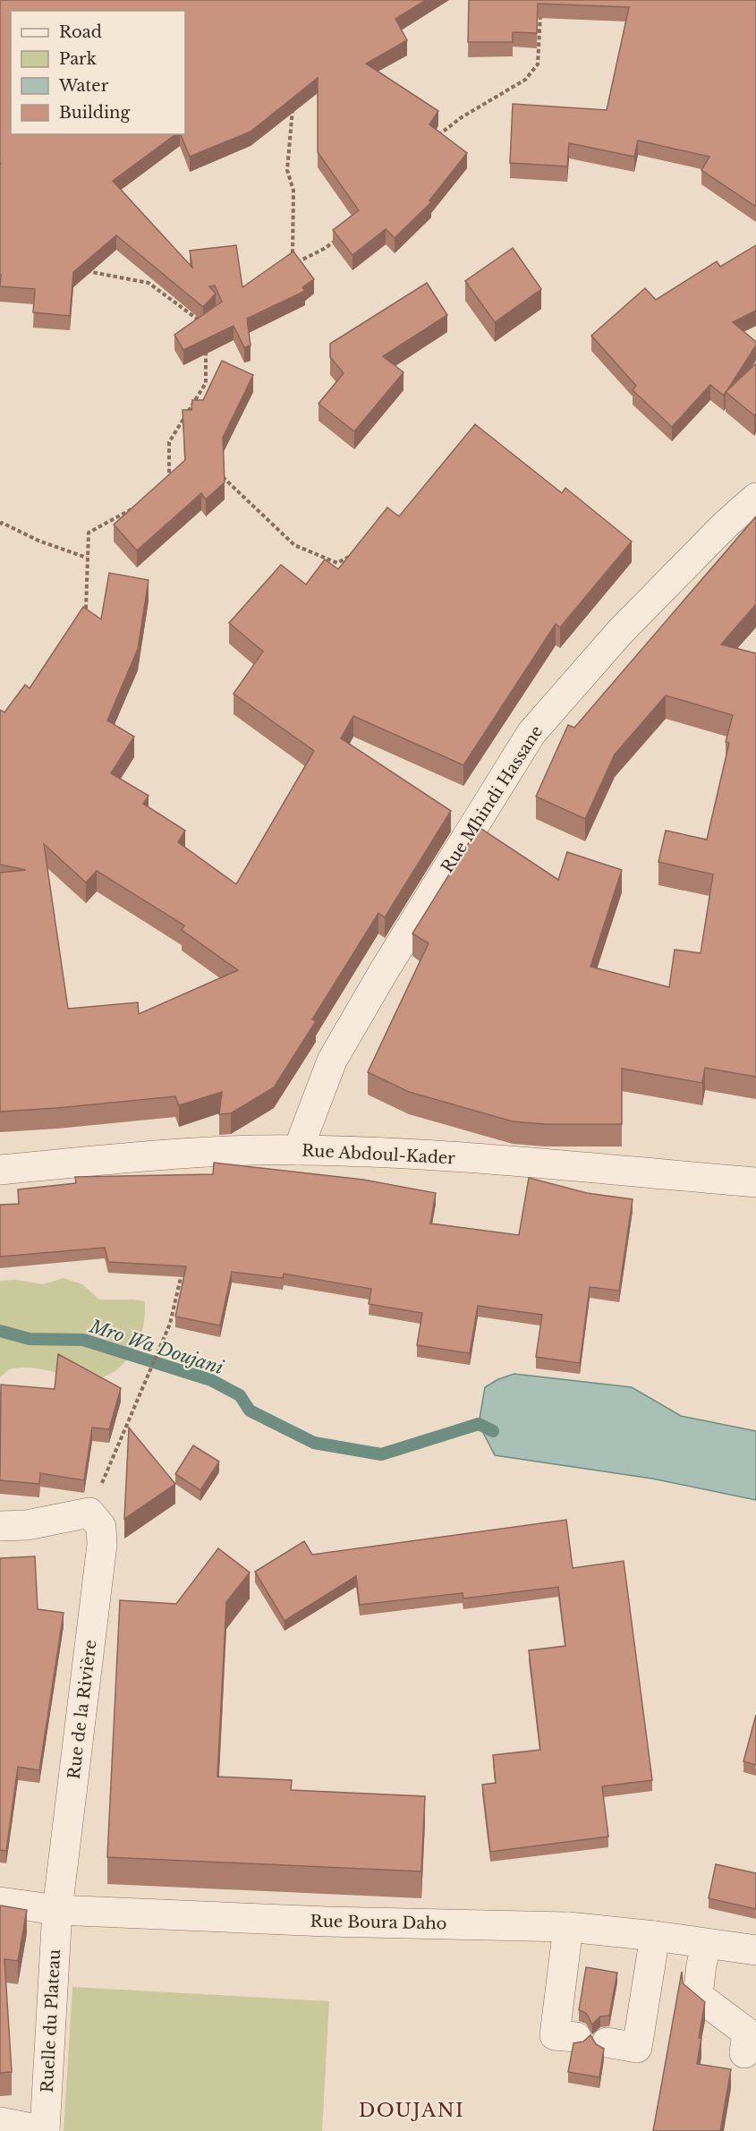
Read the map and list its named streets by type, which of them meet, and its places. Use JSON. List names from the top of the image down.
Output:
{
  "streets": {
    "street": [
      "Rue Mhindi Hassane",
      "Rue Abdoul-Kader",
      "Rue de la Rivière",
      "Rue Boura Daho",
      "Ruelle du Plateau"
    ]
  },
  "crossings": [
    ["Rue Mhindi Hassane", "Rue Abdoul-Kader"],
    ["Rue de la Rivière", "Rue Boura Daho"],
    ["Rue de la Rivière", "Ruelle du Plateau"],
    ["Rue Boura Daho", "Ruelle du Plateau"]
  ],
  "districts": ["DOUJANI"],
  "water": ["Mro Wa Doujani"],
  "legend": [
    "Road",
    "Park",
    "Water",
    "Building"
  ]
}
